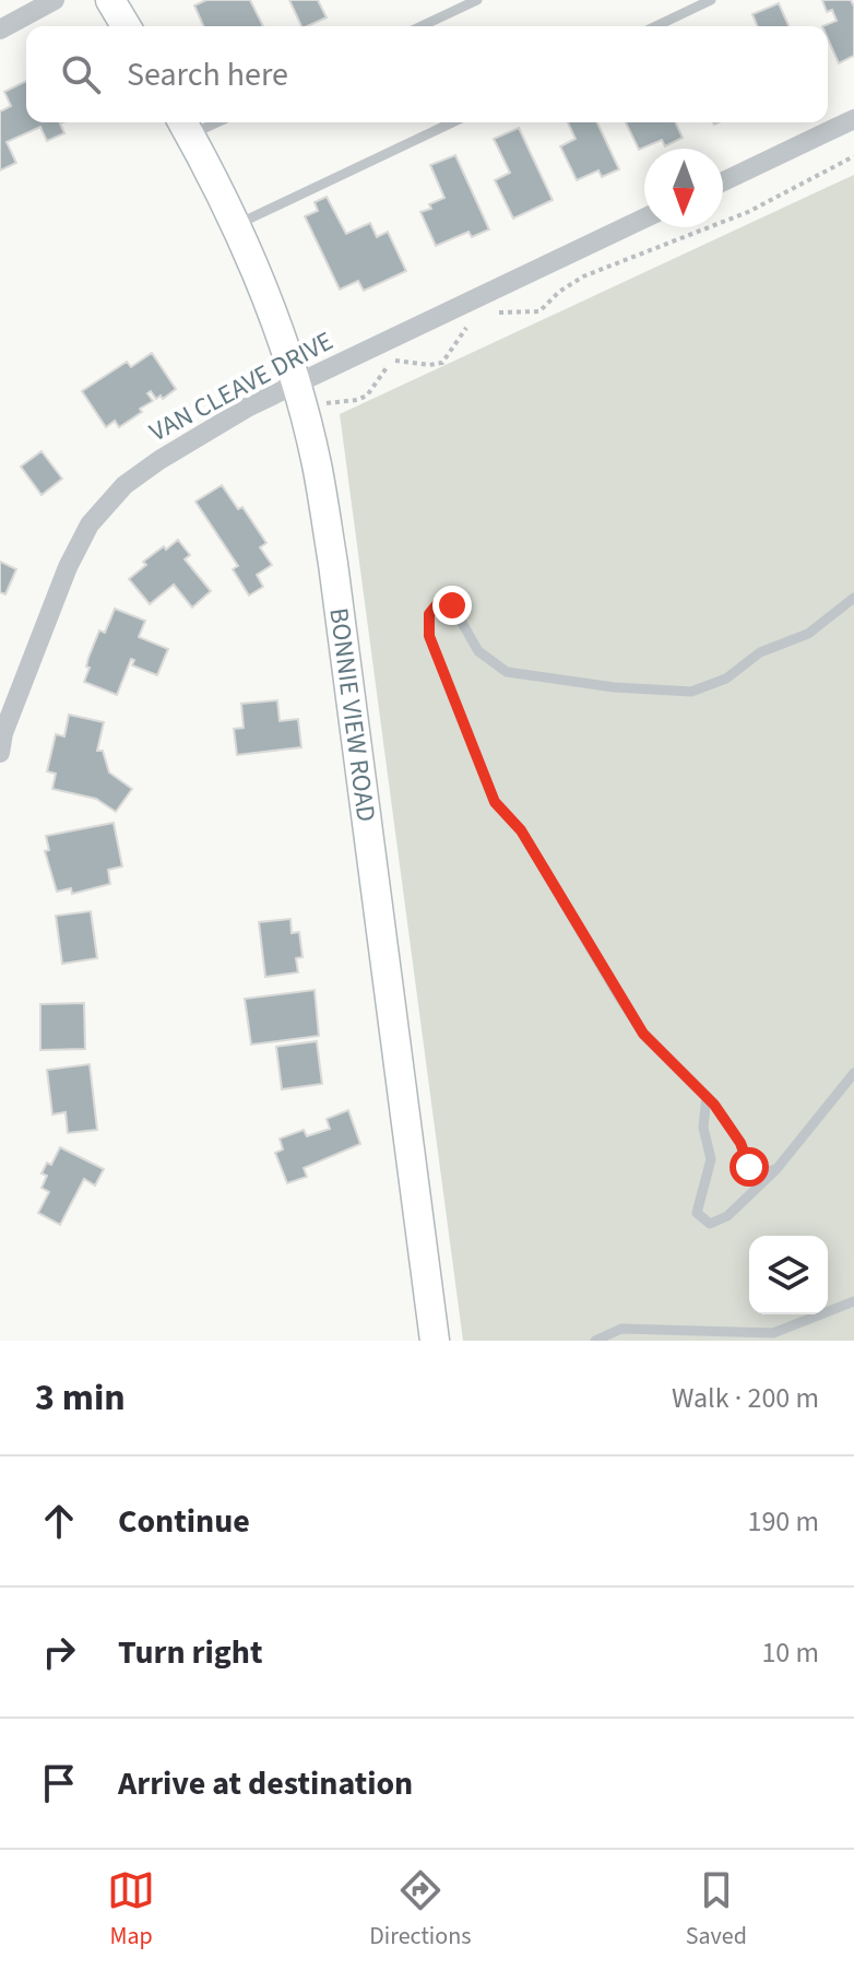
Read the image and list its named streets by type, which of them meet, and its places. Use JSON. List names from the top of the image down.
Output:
{
  "streets": {
    "street": ["VAN CLEAVE DRIVE", "BONNIE VIEW ROAD"]
  },
  "crossings": [
    ["VAN CLEAVE DRIVE", "BONNIE VIEW ROAD"]
  ],
  "north": "bottom",
  "page": {
    "search": "Search here",
    "heading": ["3 min", "Walk · 200 m"],
    "list": [
      ["Continue", "190 m"],
      ["Turn right", "10 m"],
      "Arrive at destination"
    ],
    "nav": ["Map", "Directions", "Saved"]
  }
}
